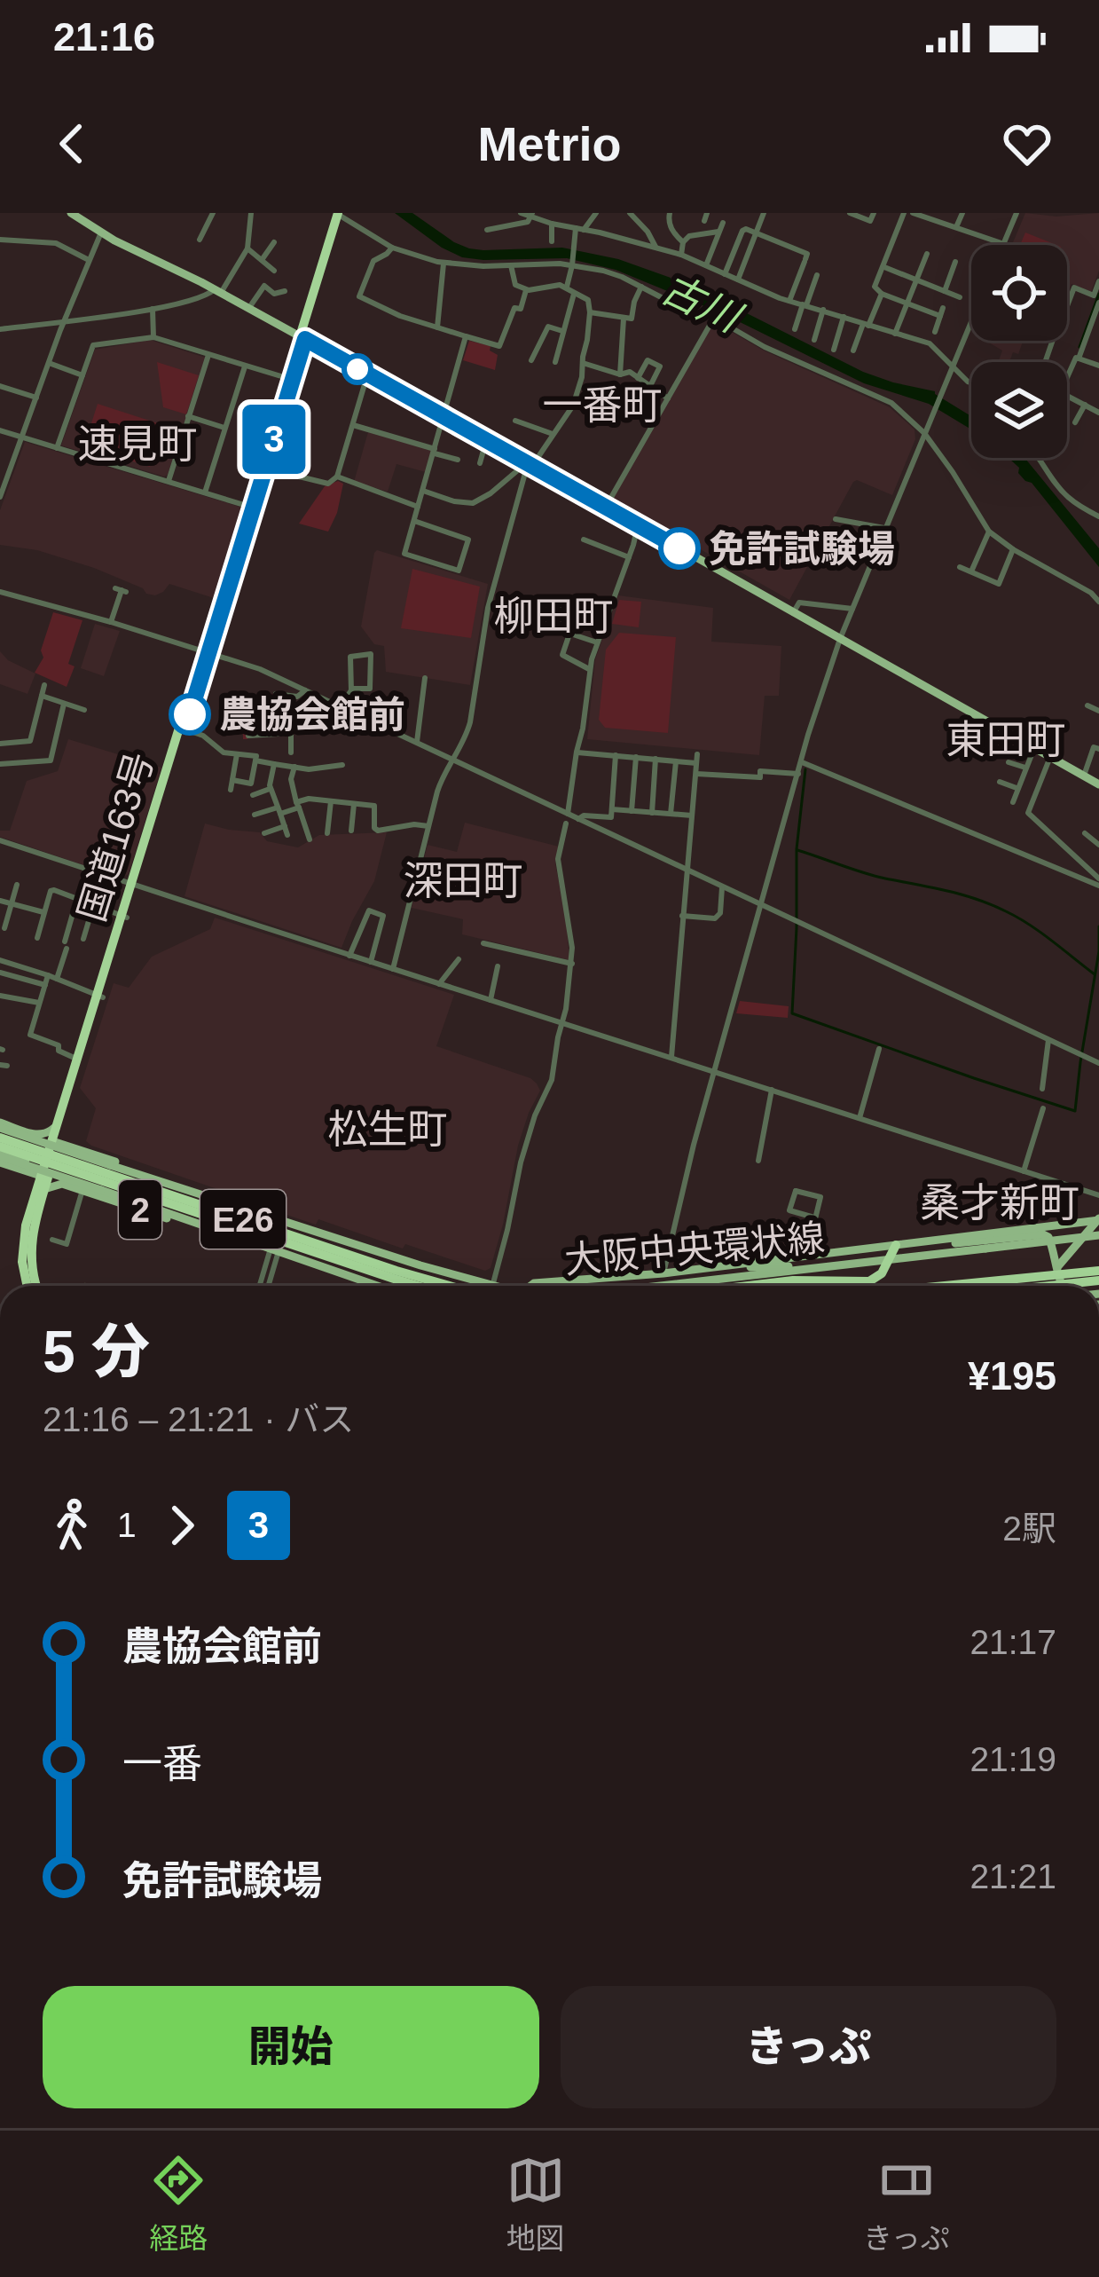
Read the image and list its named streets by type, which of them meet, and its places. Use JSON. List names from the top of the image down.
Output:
{
  "streets": {
    "highway": ["国道163号", "2", "E26"],
    "main road": ["大阪中央環状線"]
  },
  "crossings": [
    ["国道163号", "2"],
    ["2", "E26"],
    ["2", "大阪中央環状線"]
  ],
  "districts": [
    "一番町",
    "速見町",
    "柳田町",
    "東田町",
    "深田町",
    "松生町",
    "桑才新町"
  ],
  "water": ["古川"],
  "places": ["免許試験場", "農協会館前"],
  "lines": ["bus line 3"],
  "page": {
    "status": "21:16",
    "header": "Metrio",
    "on_map": "3",
    "heading": ["5 分", "21:16 – 21:21 · バス", "¥195"],
    "legs": ["1", "3", "2駅"],
    "list": [
      {
        "name": "農協会館前",
        "value": "21:17"
      },
      {
        "name": "一番",
        "value": "21:19"
      },
      {
        "name": "免許試験場",
        "value": "21:21"
      }
    ],
    "buttons": ["開始", "きっぷ"],
    "tabs": ["経路", "地図", "きっぷ"]
  }
}
